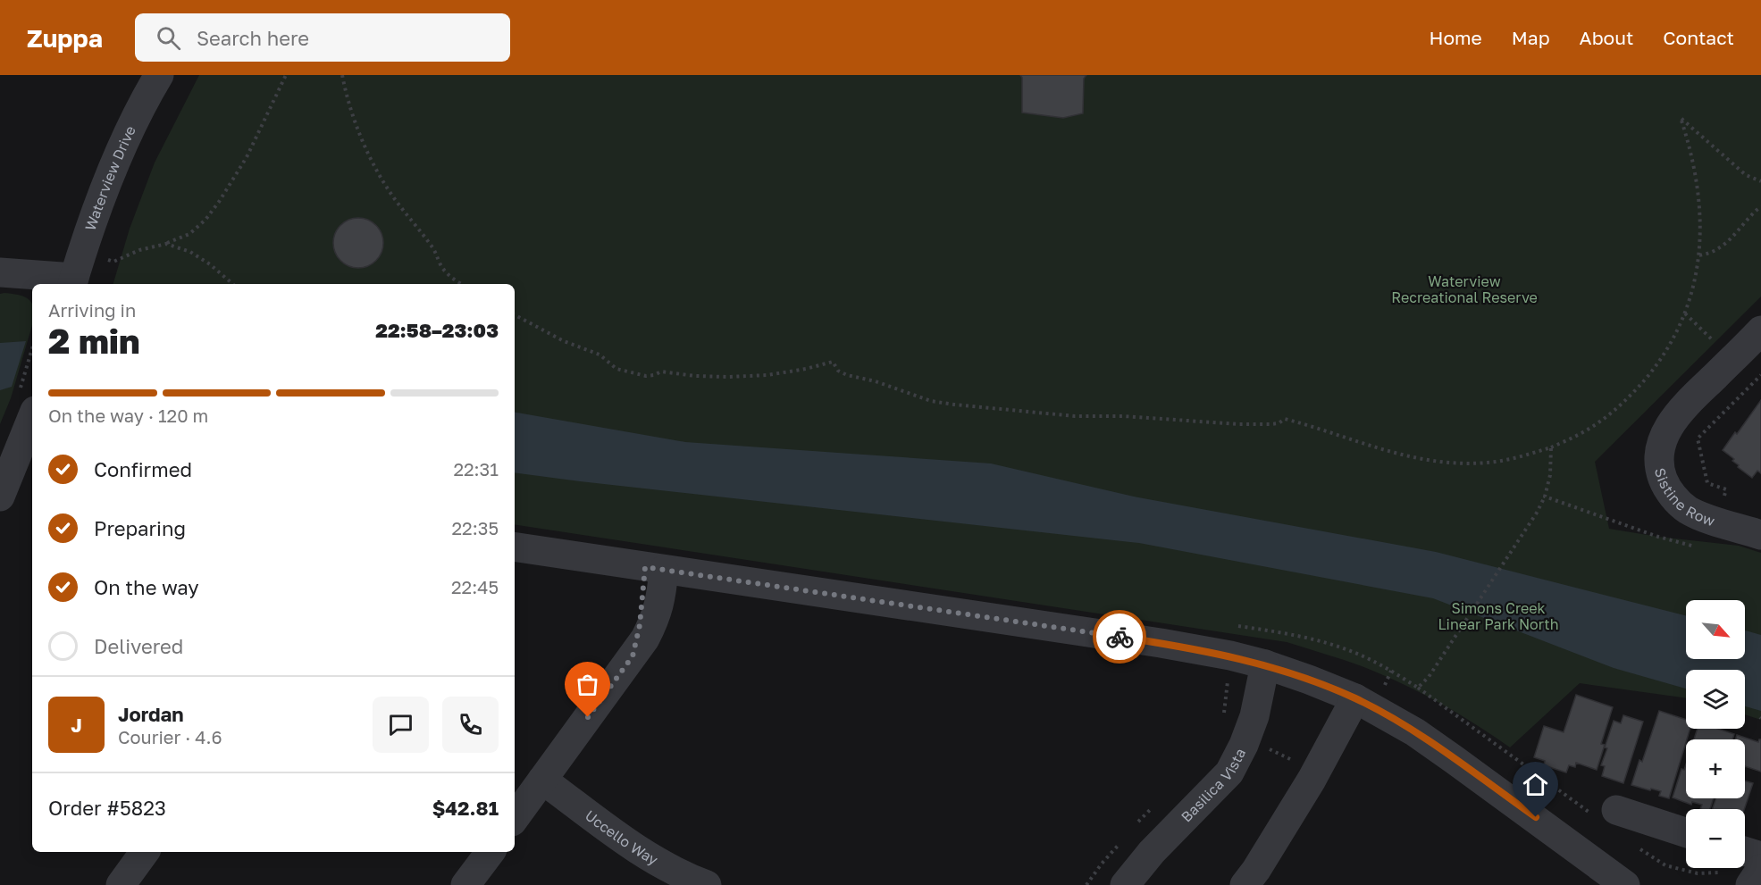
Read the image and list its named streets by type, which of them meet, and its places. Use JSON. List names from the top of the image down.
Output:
{
  "streets": {
    "street": [
      "Waterview Drive",
      "Sistine Row",
      "Basilica Vista",
      "Uccello Way"
    ]
  },
  "parks": ["Waterview Recreational Reserve", "Simons Creek Linear Park North"],
  "north": "bottom right",
  "page": {
    "header": "Zuppa",
    "search": "Search here",
    "nav": [
      "Home",
      "Map",
      "About",
      "Contact"
    ],
    "heading": ["2 min", "Arriving in", "22:58–23:03"],
    "panel": [
      "Jordan",
      "Courier · 4.6",
      "Order #5823",
      "$42.81"
    ],
    "bar": "On the way · 120 m",
    "list": [
      ["Confirmed", "22:31"],
      ["Preparing", "22:35"],
      ["On the way", "22:45"],
      "Delivered"
    ],
    "map_buttons": ["+", "−"],
    "round": "J"
  }
}
